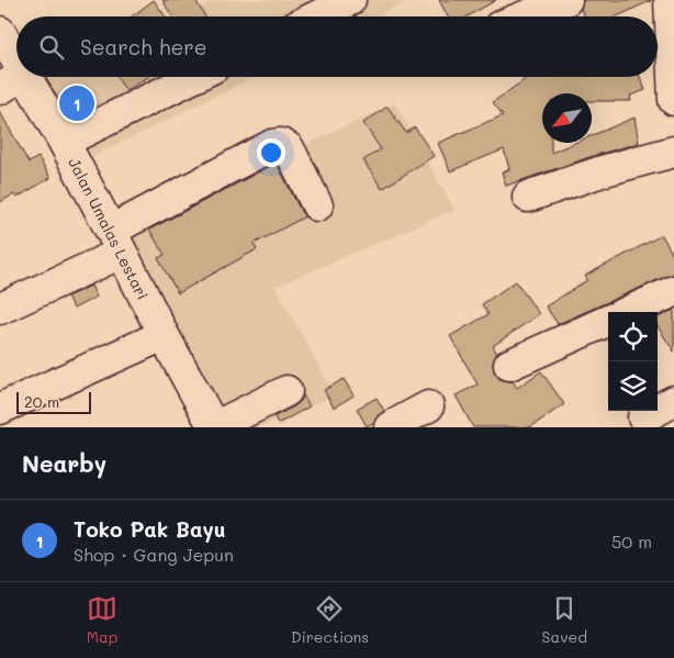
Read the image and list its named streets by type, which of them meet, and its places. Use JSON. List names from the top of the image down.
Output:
{
  "streets": {
    "street": ["Jalan Umalas Lestari"]
  },
  "scale_bar": "20 m",
  "north": "bottom left",
  "page": {
    "search": "Search here",
    "pins": "1",
    "scale": "20 m",
    "heading": "Nearby",
    "list": [
      {
        "mark": "1",
        "name": "Toko Pak Bayu",
        "note": "Shop · Gang Jepun",
        "value": "50 m"
      }
    ],
    "nav": ["Map", "Directions", "Saved"]
  }
}
